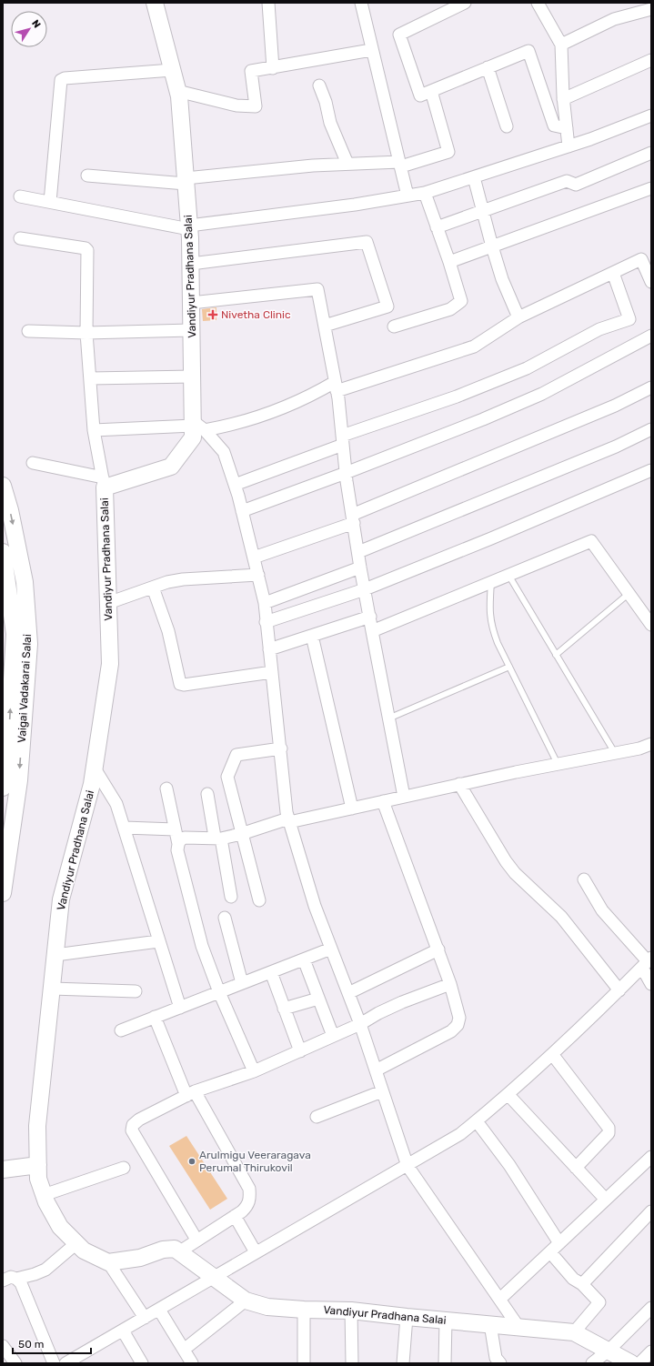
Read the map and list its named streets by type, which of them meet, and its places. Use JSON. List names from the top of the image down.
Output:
{
  "streets": {
    "street": ["Vandiyur Pradhana Salai", "Vaigai Vadakarai Salai"]
  },
  "places": {
    "health": ["Nivetha Clinic"],
    "other": ["Arulmigu Veeraragava Perumal Thirukovil"]
  },
  "scale_bar": "50 m",
  "north": "top right"
}
